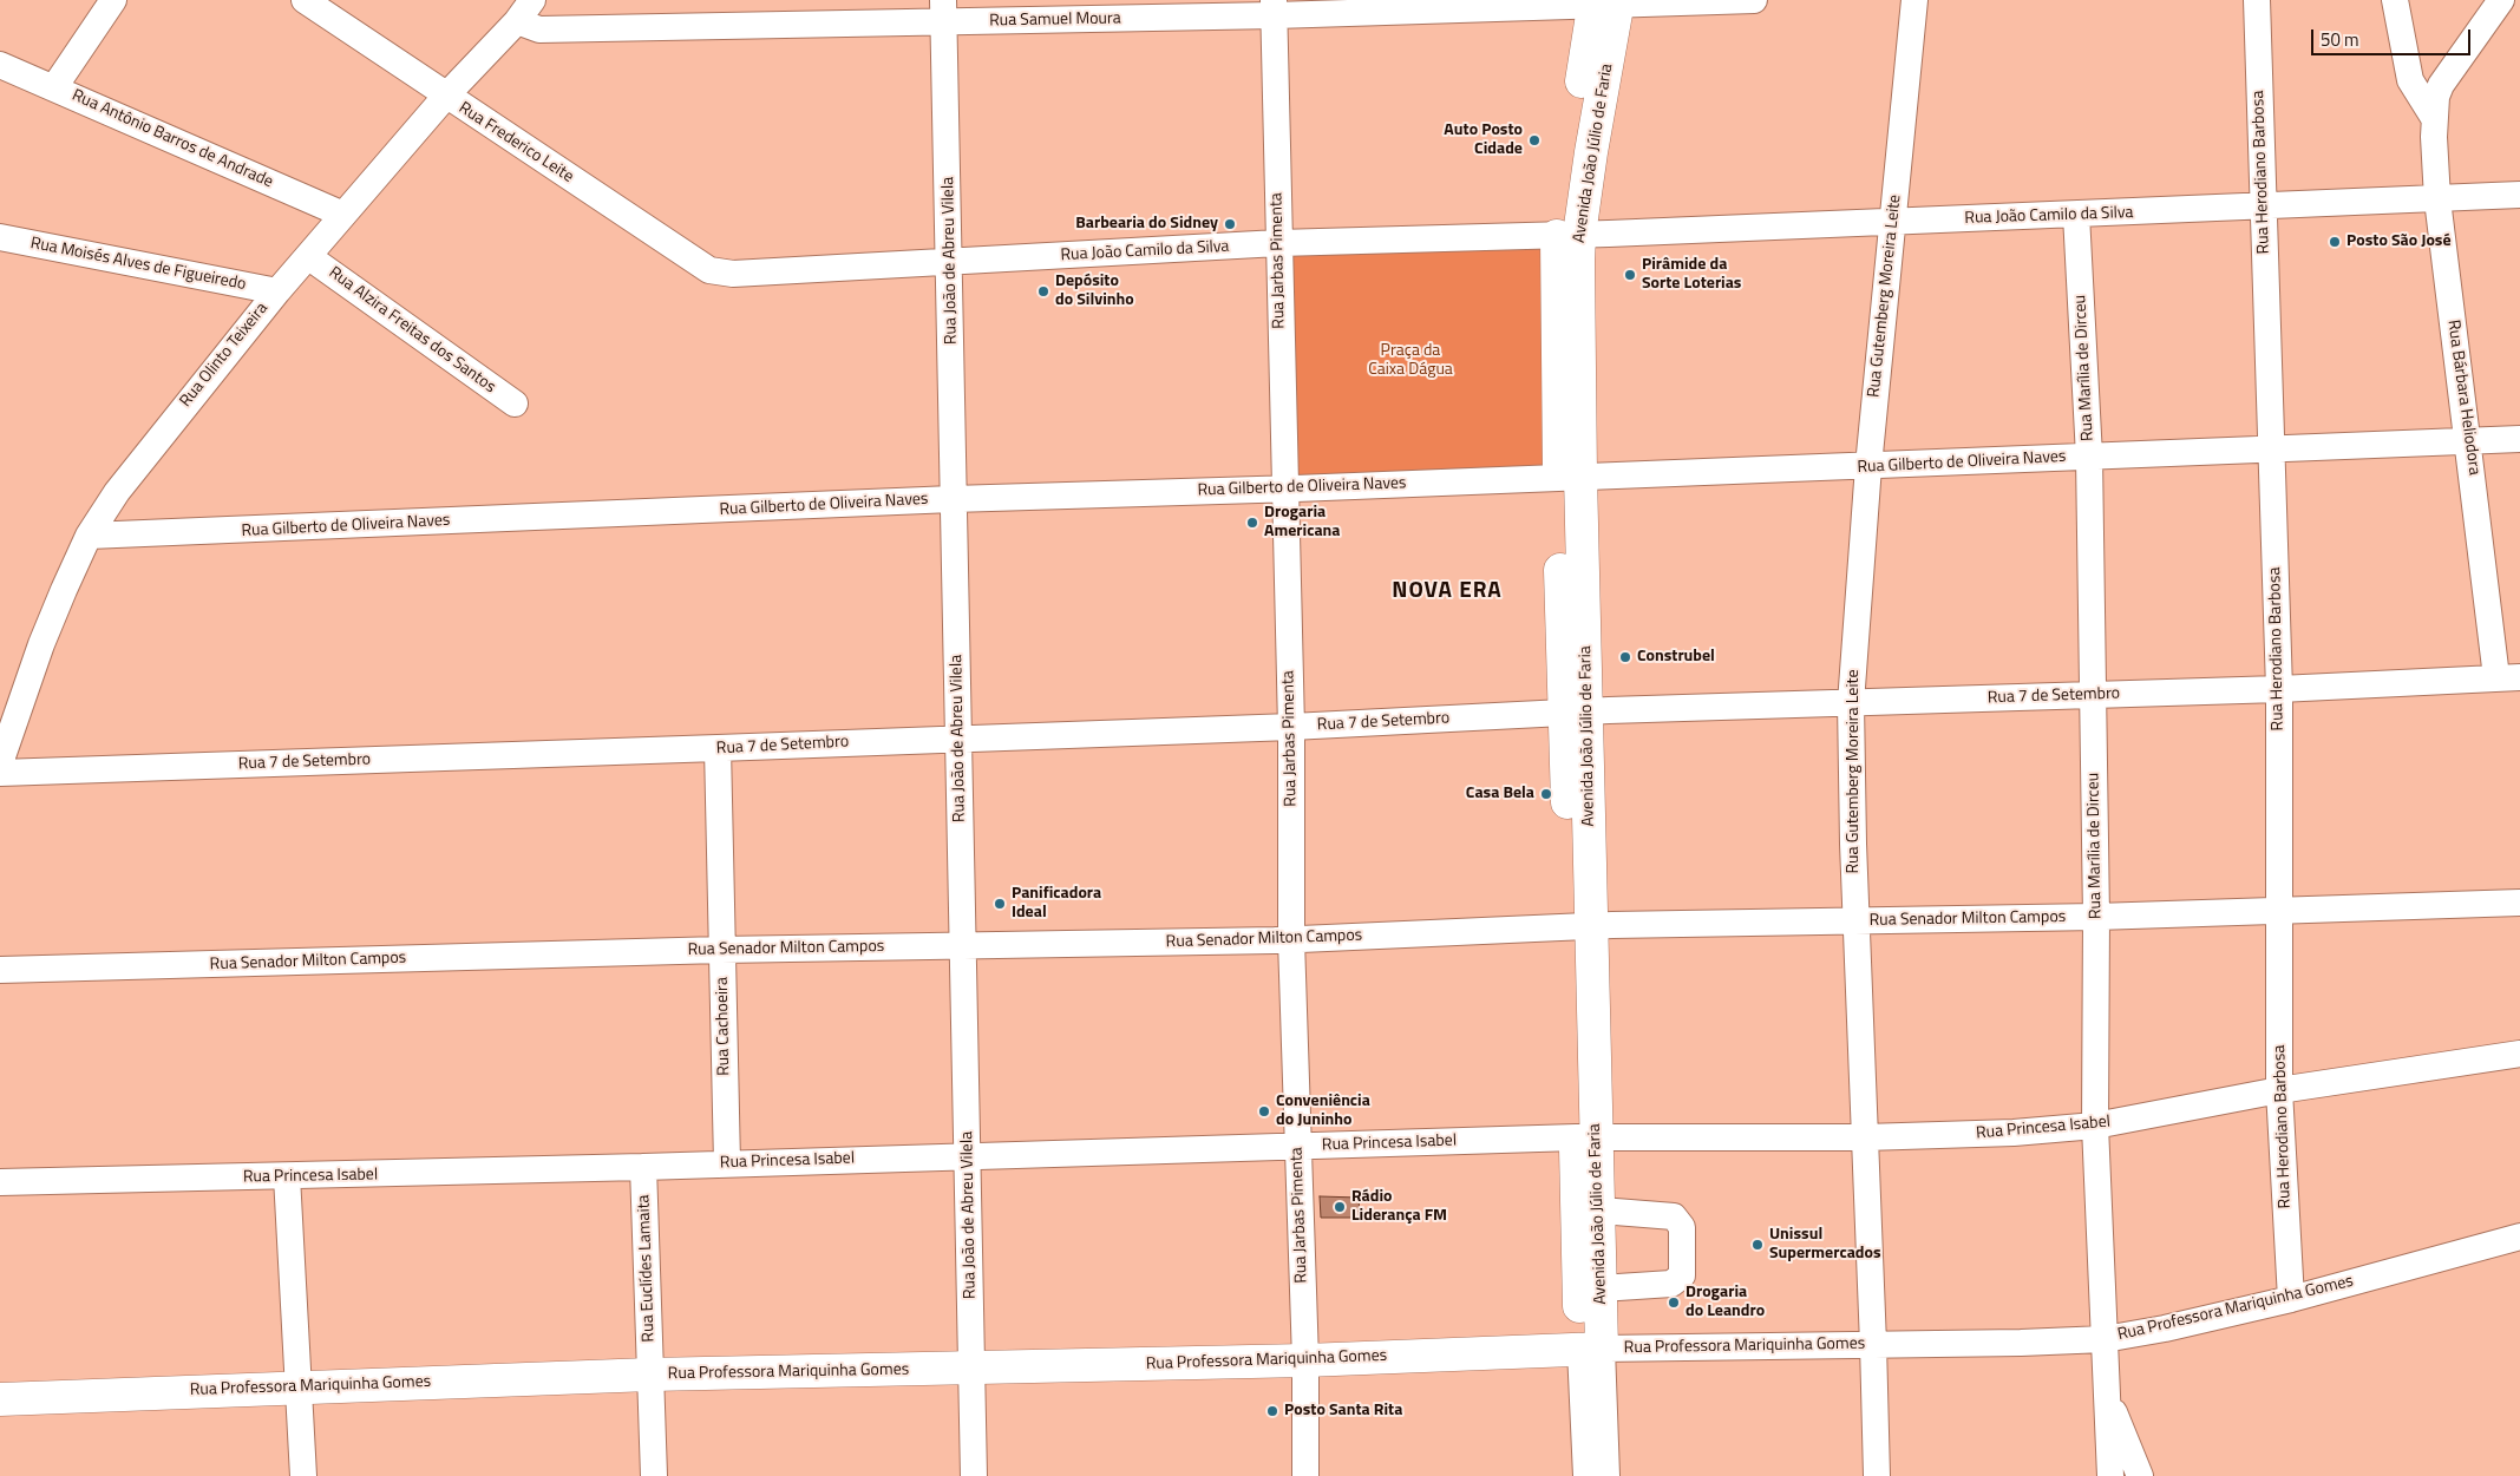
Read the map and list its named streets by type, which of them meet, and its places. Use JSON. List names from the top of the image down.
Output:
{
  "streets": {
    "main road": ["Avenida João Júlio de Faria", "Rua Professora Mariquinha Gomes"],
    "street": [
      "Rua Samuel Moura",
      "Rua Antônio Barros de Andrade",
      "Rua Frederico Leite",
      "Rua Herodiano Barbosa",
      "Rua João Camilo da Silva",
      "Rua João de Abreu Vilela",
      "Rua Jarbas Pimenta",
      "Rua Moisés Alves de Figueiredo",
      "Rua Gutemberg Moreira Leite",
      "Rua Alzira Freitas dos Santos",
      "Rua Olinto Teixeira",
      "Rua Marília de Dirceu",
      "Rua Bárbara Heliodora",
      "Rua Gilberto de Oliveira Naves",
      "Rua 7 de Setembro",
      "Rua Senador Milton Campos",
      "Rua Cachoeira",
      "Rua Princesa Isabel",
      "Rua Euclídes Lamaita"
    ]
  },
  "crossings": [
    ["Rua Samuel Moura", "Avenida João Júlio de Faria"],
    ["Rua Samuel Moura", "Rua João de Abreu Vilela"],
    ["Rua Samuel Moura", "Rua Jarbas Pimenta"],
    ["Rua Samuel Moura", "Rua Olinto Teixeira"],
    ["Rua Antônio Barros de Andrade", "Rua Olinto Teixeira"],
    ["Rua Frederico Leite", "Rua João Camilo da Silva"],
    ["Rua Frederico Leite", "Rua Olinto Teixeira"],
    ["Avenida João Júlio de Faria", "Rua João Camilo da Silva"],
    ["Avenida João Júlio de Faria", "Rua Gilberto de Oliveira Naves"],
    ["Avenida João Júlio de Faria", "Rua 7 de Setembro"],
    ["Avenida João Júlio de Faria", "Rua Senador Milton Campos"],
    ["Avenida João Júlio de Faria", "Rua Princesa Isabel"],
    ["Avenida João Júlio de Faria", "Rua Professora Mariquinha Gomes"],
    ["Rua Herodiano Barbosa", "Rua João Camilo da Silva"],
    ["Rua Herodiano Barbosa", "Rua Gilberto de Oliveira Naves"],
    ["Rua Herodiano Barbosa", "Rua 7 de Setembro"],
    ["Rua Herodiano Barbosa", "Rua Senador Milton Campos"],
    ["Rua Herodiano Barbosa", "Rua Princesa Isabel"],
    ["Rua Herodiano Barbosa", "Rua Professora Mariquinha Gomes"],
    ["Rua João Camilo da Silva", "Rua João de Abreu Vilela"],
    ["Rua João Camilo da Silva", "Rua Jarbas Pimenta"],
    ["Rua João Camilo da Silva", "Rua Gutemberg Moreira Leite"],
    ["Rua João Camilo da Silva", "Rua Marília de Dirceu"],
    ["Rua João Camilo da Silva", "Rua Bárbara Heliodora"],
    ["Rua João de Abreu Vilela", "Rua Gilberto de Oliveira Naves"],
    ["Rua João de Abreu Vilela", "Rua 7 de Setembro"],
    ["Rua João de Abreu Vilela", "Rua Senador Milton Campos"],
    ["Rua João de Abreu Vilela", "Rua Princesa Isabel"],
    ["Rua João de Abreu Vilela", "Rua Professora Mariquinha Gomes"],
    ["Rua Jarbas Pimenta", "Rua Gilberto de Oliveira Naves"],
    ["Rua Jarbas Pimenta", "Rua 7 de Setembro"],
    ["Rua Jarbas Pimenta", "Rua Senador Milton Campos"],
    ["Rua Jarbas Pimenta", "Rua Princesa Isabel"],
    ["Rua Jarbas Pimenta", "Rua Professora Mariquinha Gomes"],
    ["Rua Moisés Alves de Figueiredo", "Rua Olinto Teixeira"],
    ["Rua Gutemberg Moreira Leite", "Rua Gilberto de Oliveira Naves"],
    ["Rua Gutemberg Moreira Leite", "Rua 7 de Setembro"],
    ["Rua Gutemberg Moreira Leite", "Rua Senador Milton Campos"],
    ["Rua Gutemberg Moreira Leite", "Rua Princesa Isabel"],
    ["Rua Gutemberg Moreira Leite", "Rua Professora Mariquinha Gomes"],
    ["Rua Alzira Freitas dos Santos", "Rua Olinto Teixeira"],
    ["Rua Olinto Teixeira", "Rua Gilberto de Oliveira Naves"],
    ["Rua Marília de Dirceu", "Rua Gilberto de Oliveira Naves"],
    ["Rua Marília de Dirceu", "Rua 7 de Setembro"],
    ["Rua Marília de Dirceu", "Rua Senador Milton Campos"],
    ["Rua Marília de Dirceu", "Rua Princesa Isabel"],
    ["Rua Marília de Dirceu", "Rua Professora Mariquinha Gomes"],
    ["Rua Bárbara Heliodora", "Rua Gilberto de Oliveira Naves"],
    ["Rua Bárbara Heliodora", "Rua 7 de Setembro"],
    ["Rua 7 de Setembro", "Rua Cachoeira"],
    ["Rua Senador Milton Campos", "Rua Cachoeira"],
    ["Rua Cachoeira", "Rua Princesa Isabel"],
    ["Rua Princesa Isabel", "Rua Euclídes Lamaita"],
    ["Rua Euclídes Lamaita", "Rua Professora Mariquinha Gomes"]
  ],
  "districts": ["NOVA ERA"],
  "parks": ["Praça da Caixa Dágua"],
  "places": [
    "Auto Posto Cidade",
    "Barbearia do Sidney",
    "Posto São José",
    "Pirâmide da Sorte Loterias",
    "Depósito do Silvinho",
    "Drogaria Americana",
    "Construbel",
    "Casa Bela",
    "Panificadora Ideal",
    "Conveniência do Juninho",
    "Rádio Liderança FM",
    "Unissul Supermercados",
    "Drogaria do Leandro",
    "Posto Santa Rita"
  ],
  "scale_bar": "50 m"
}
